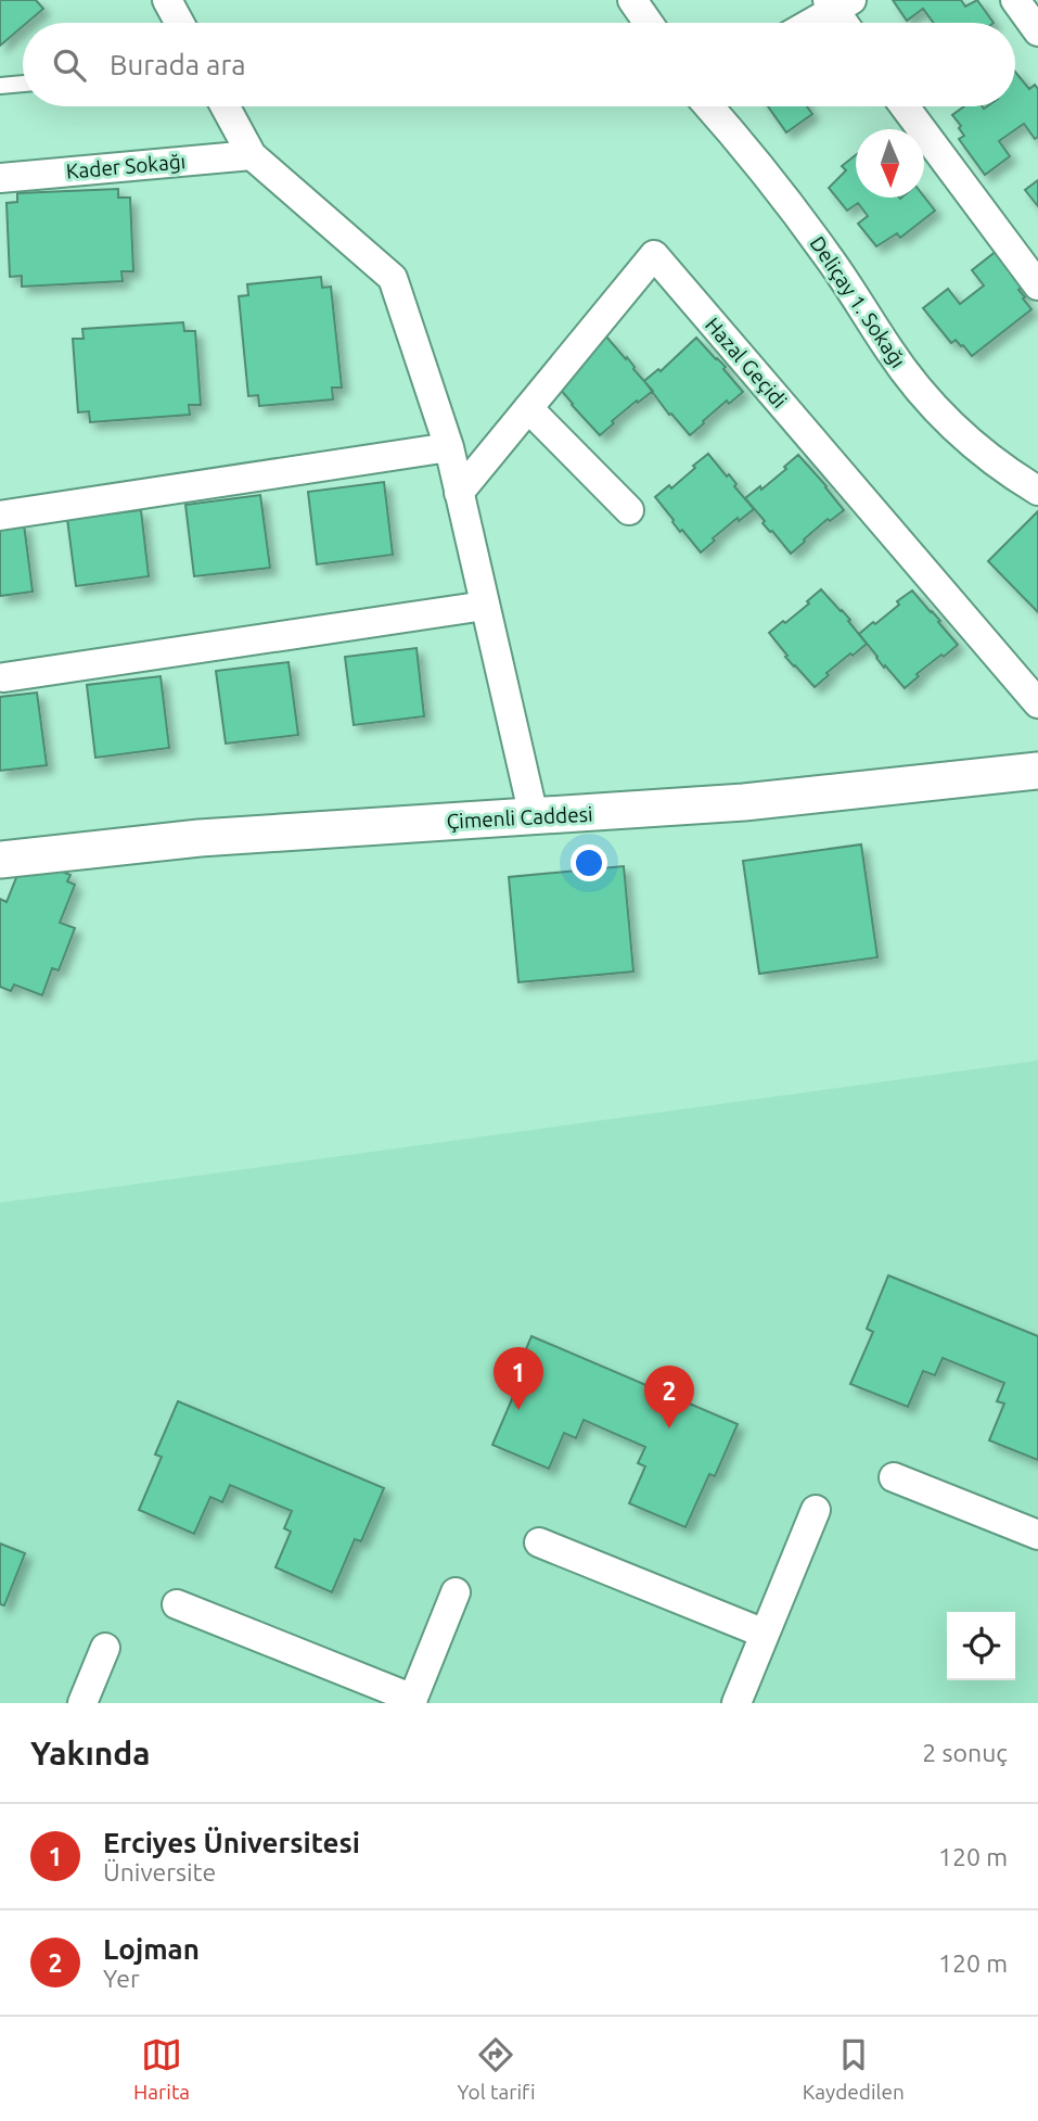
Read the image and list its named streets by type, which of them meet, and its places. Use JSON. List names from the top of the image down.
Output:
{
  "streets": {
    "street": [
      "Kader Sokağı",
      "Deliçay 1. Sokağı",
      "Hazal Geçidi",
      "Çimenli Caddesi"
    ]
  },
  "north": "bottom",
  "page": {
    "search": "Burada ara",
    "pins": ["1", "2"],
    "heading": ["Yakında", "2 sonuç"],
    "list": [
      {
        "mark": "1",
        "name": "Erciyes Üniversitesi",
        "note": "Üniversite",
        "value": "120 m"
      },
      {
        "mark": "2",
        "name": "Lojman",
        "note": "Yer",
        "value": "120 m"
      }
    ],
    "nav": ["Harita", "Yol tarifi", "Kaydedilen"]
  }
}
